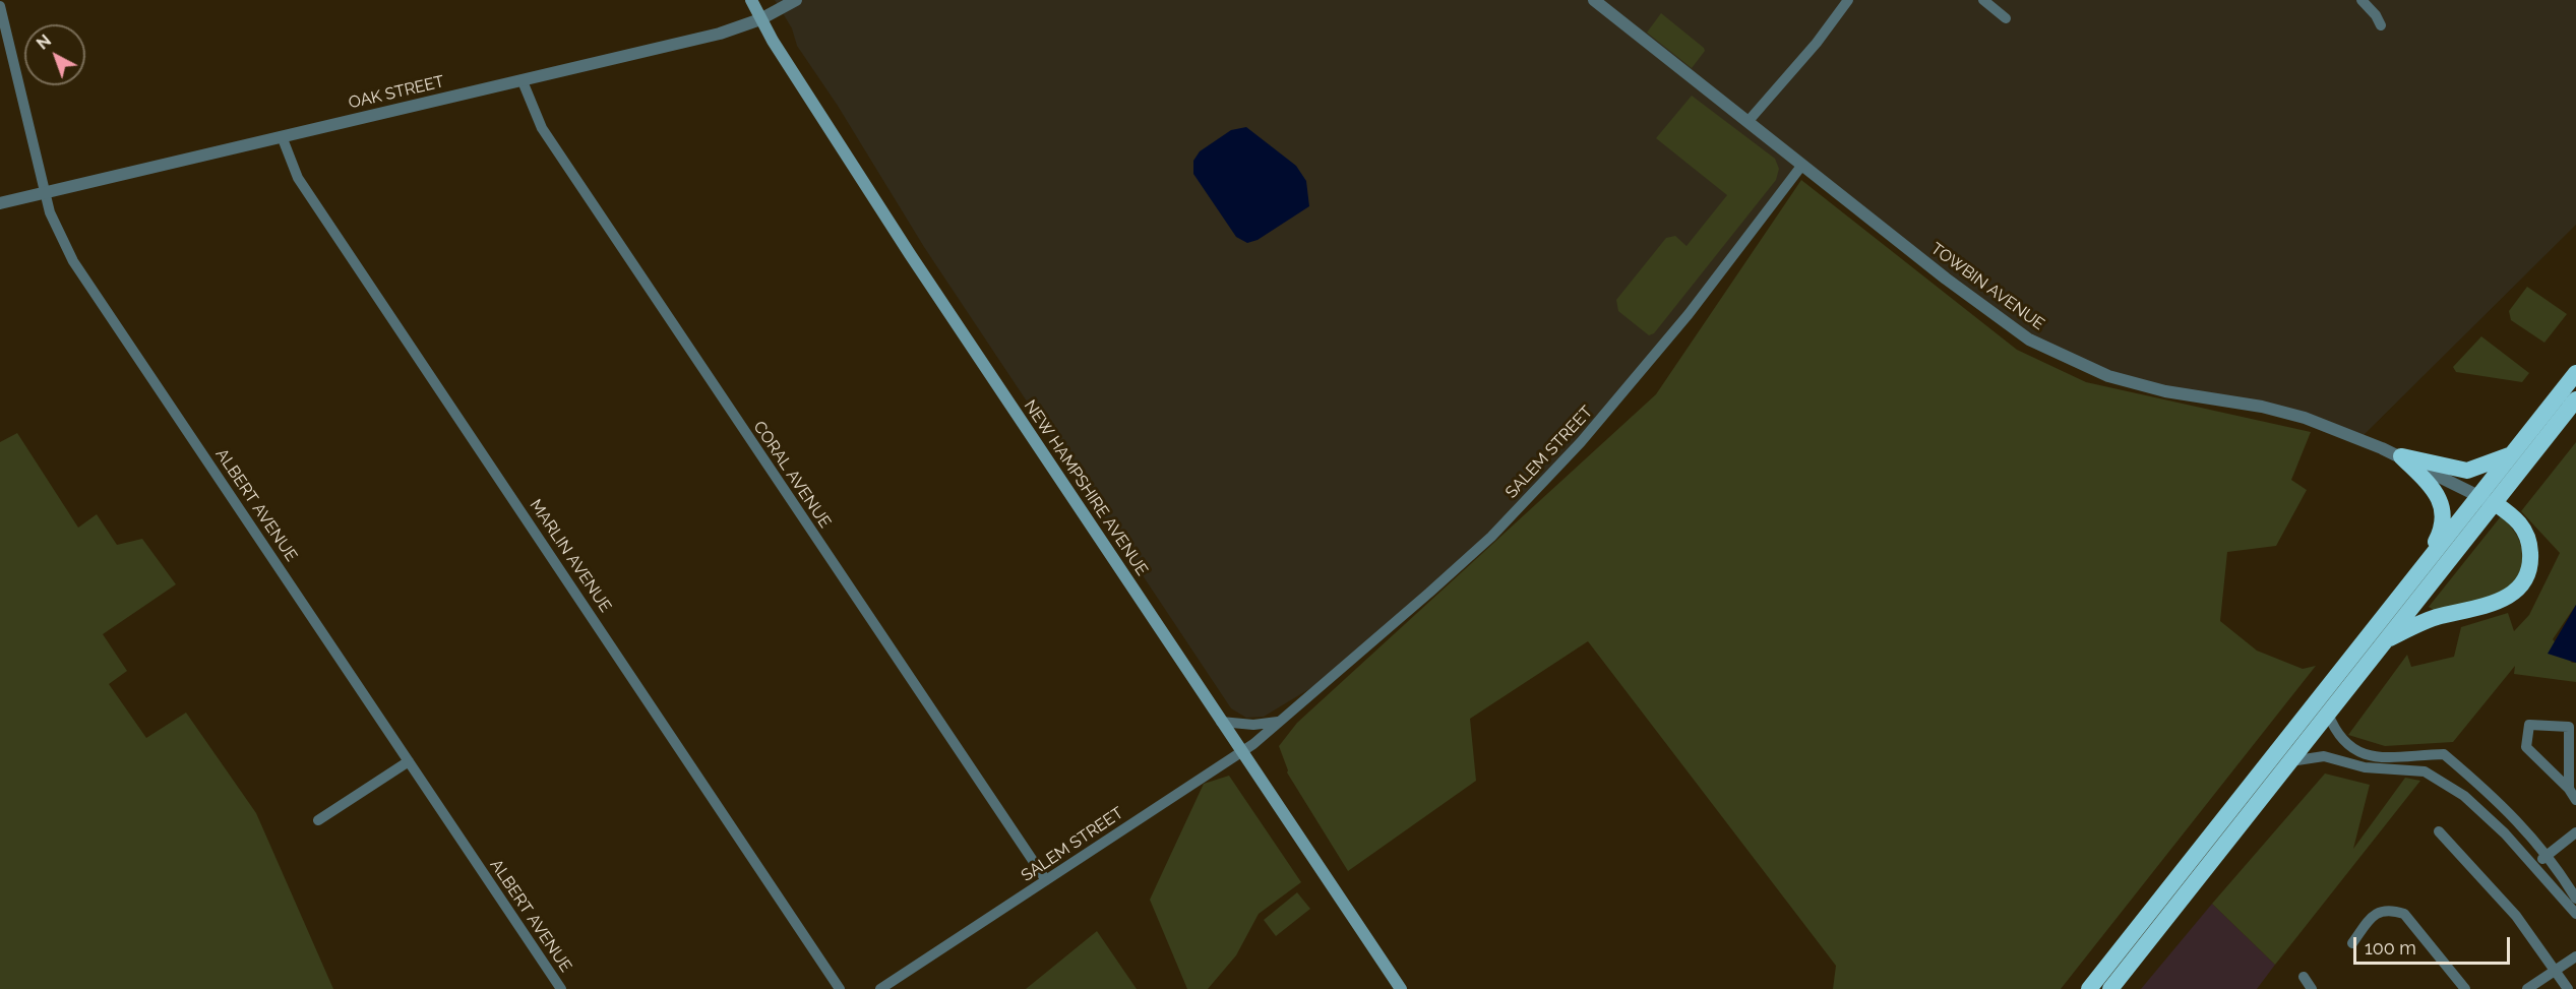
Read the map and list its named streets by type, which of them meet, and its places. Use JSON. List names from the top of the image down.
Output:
{
  "streets": {
    "main road": ["NEW HAMPSHIRE AVENUE"],
    "street": [
      "OAK STREET",
      "TOWBIN AVENUE",
      "SALEM STREET",
      "CORAL AVENUE",
      "ALBERT AVENUE",
      "MARLIN AVENUE"
    ]
  },
  "crossings": [
    ["OAK STREET", "CORAL AVENUE"],
    ["OAK STREET", "NEW HAMPSHIRE AVENUE"],
    ["OAK STREET", "ALBERT AVENUE"],
    ["OAK STREET", "MARLIN AVENUE"],
    ["TOWBIN AVENUE", "SALEM STREET"],
    ["SALEM STREET", "CORAL AVENUE"],
    ["SALEM STREET", "NEW HAMPSHIRE AVENUE"]
  ],
  "scale_bar": "100 m",
  "north": "top left"
}
